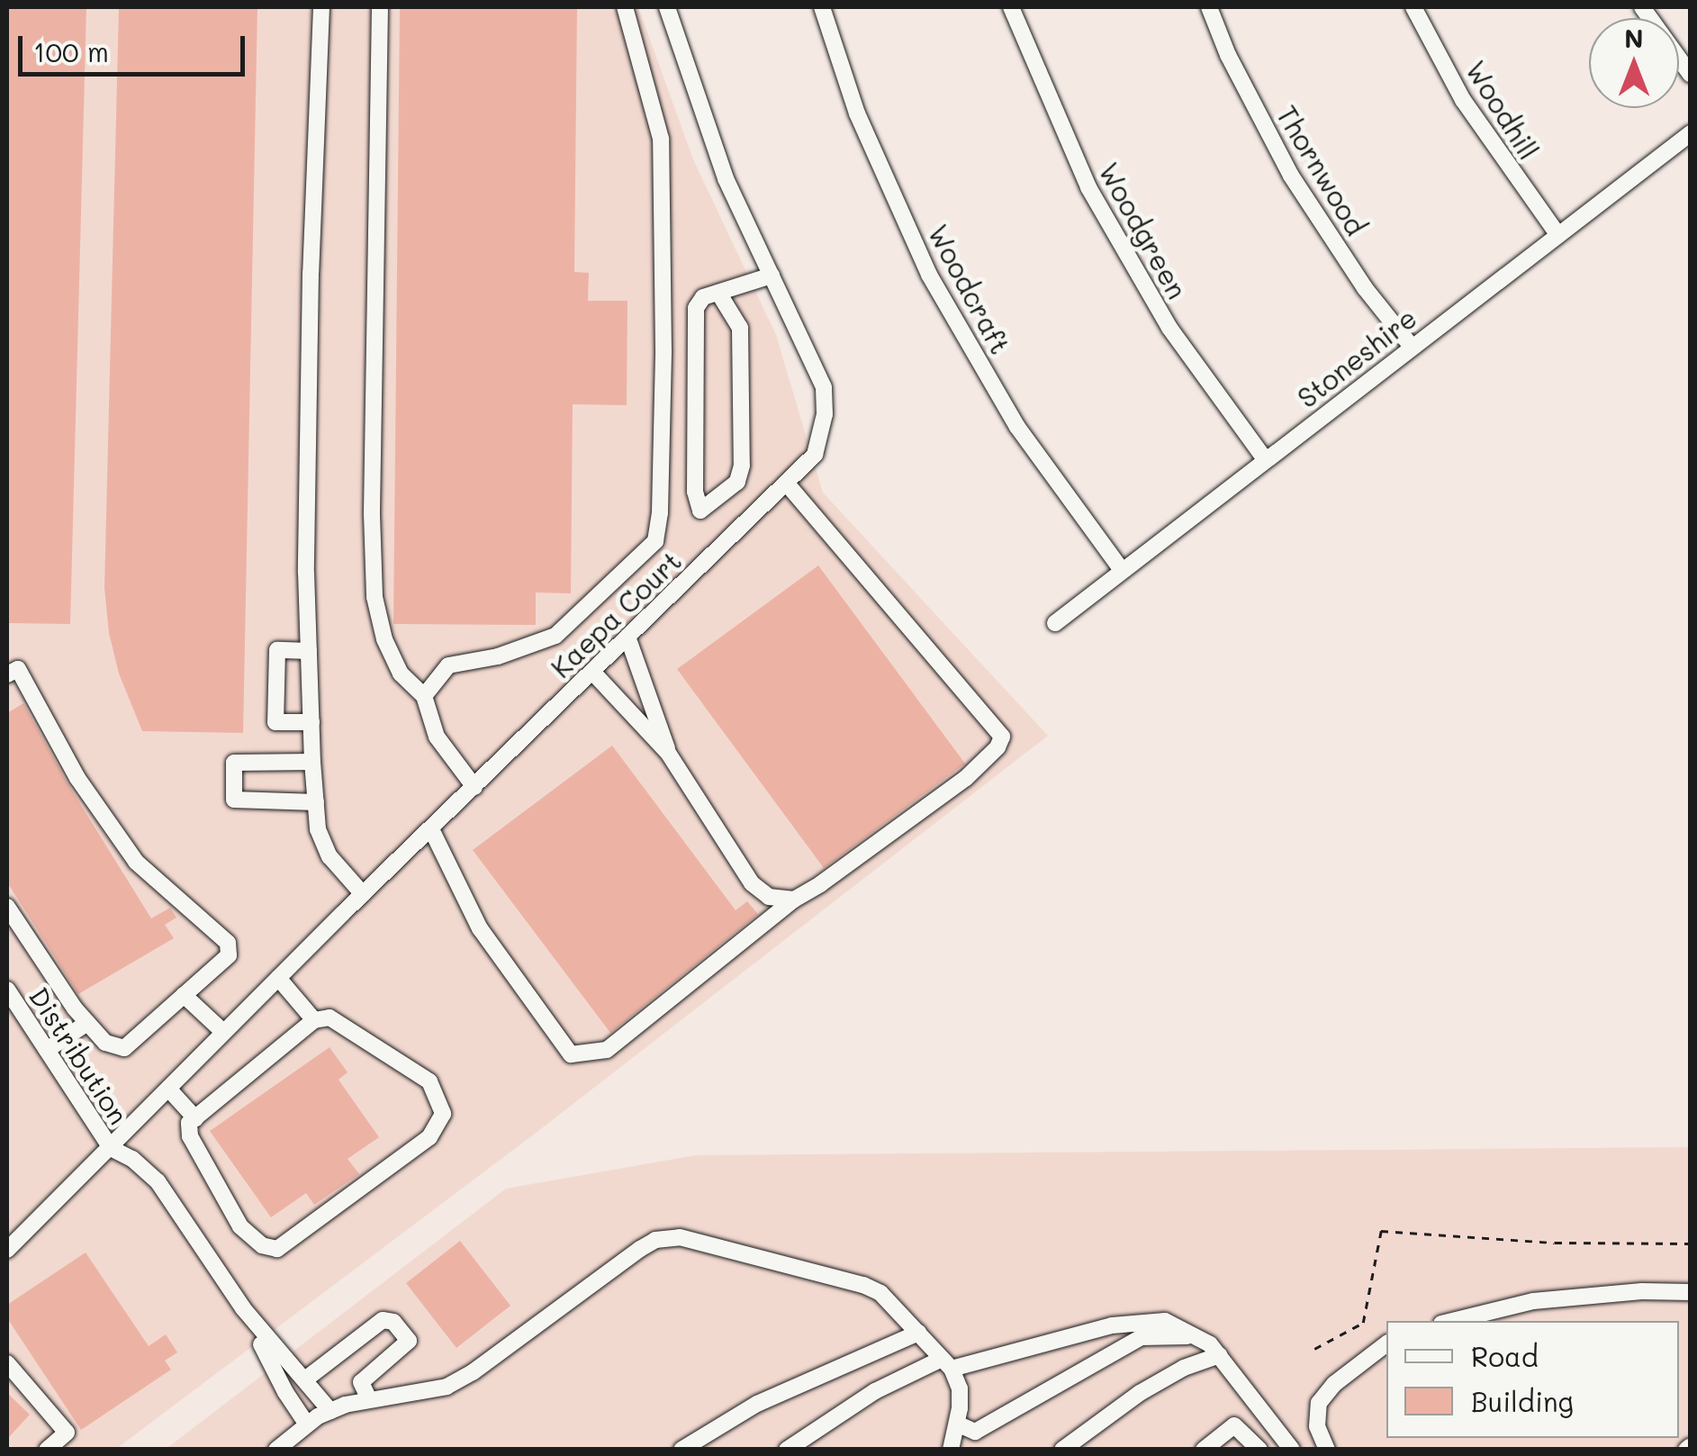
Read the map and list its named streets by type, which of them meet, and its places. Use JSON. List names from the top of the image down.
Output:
{
  "streets": {
    "street": [
      "Woodhill",
      "Thornwood",
      "Woodgreen",
      "Woodcraft",
      "Stoneshire",
      "Kaepa Court",
      "Distribution"
    ]
  },
  "crossings": [
    ["Woodhill", "Stoneshire"],
    ["Thornwood", "Stoneshire"],
    ["Woodgreen", "Stoneshire"],
    ["Woodcraft", "Stoneshire"],
    ["Kaepa Court", "Distribution"]
  ],
  "legend": ["Road", "Building"],
  "scale_bar": "100 m",
  "north": "top"
}
